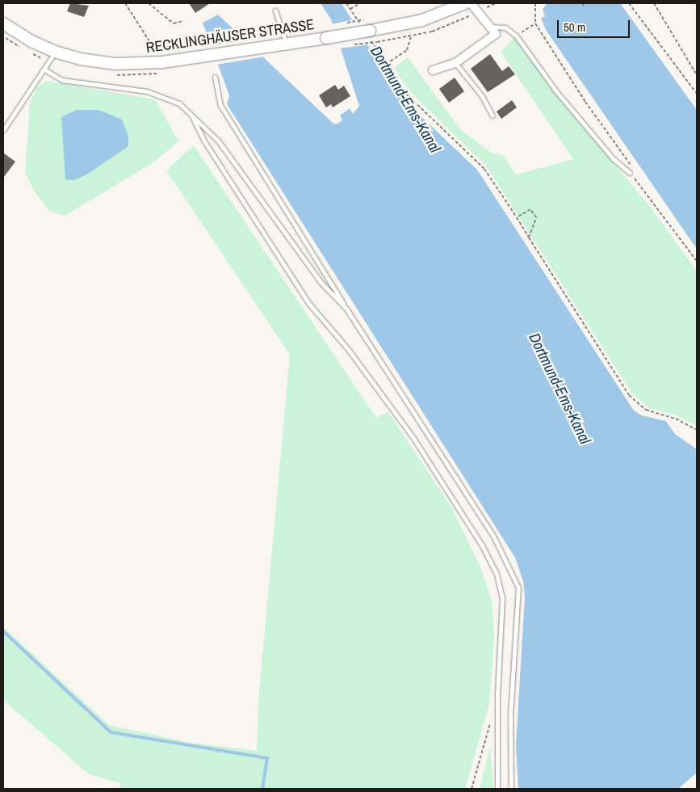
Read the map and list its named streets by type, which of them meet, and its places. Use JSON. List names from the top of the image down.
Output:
{
  "streets": {
    "main road": ["RECKLINGHÄUSER STRASSE"]
  },
  "water": ["Dortmund-Ems-Kanal"],
  "scale_bar": "50 m"
}
